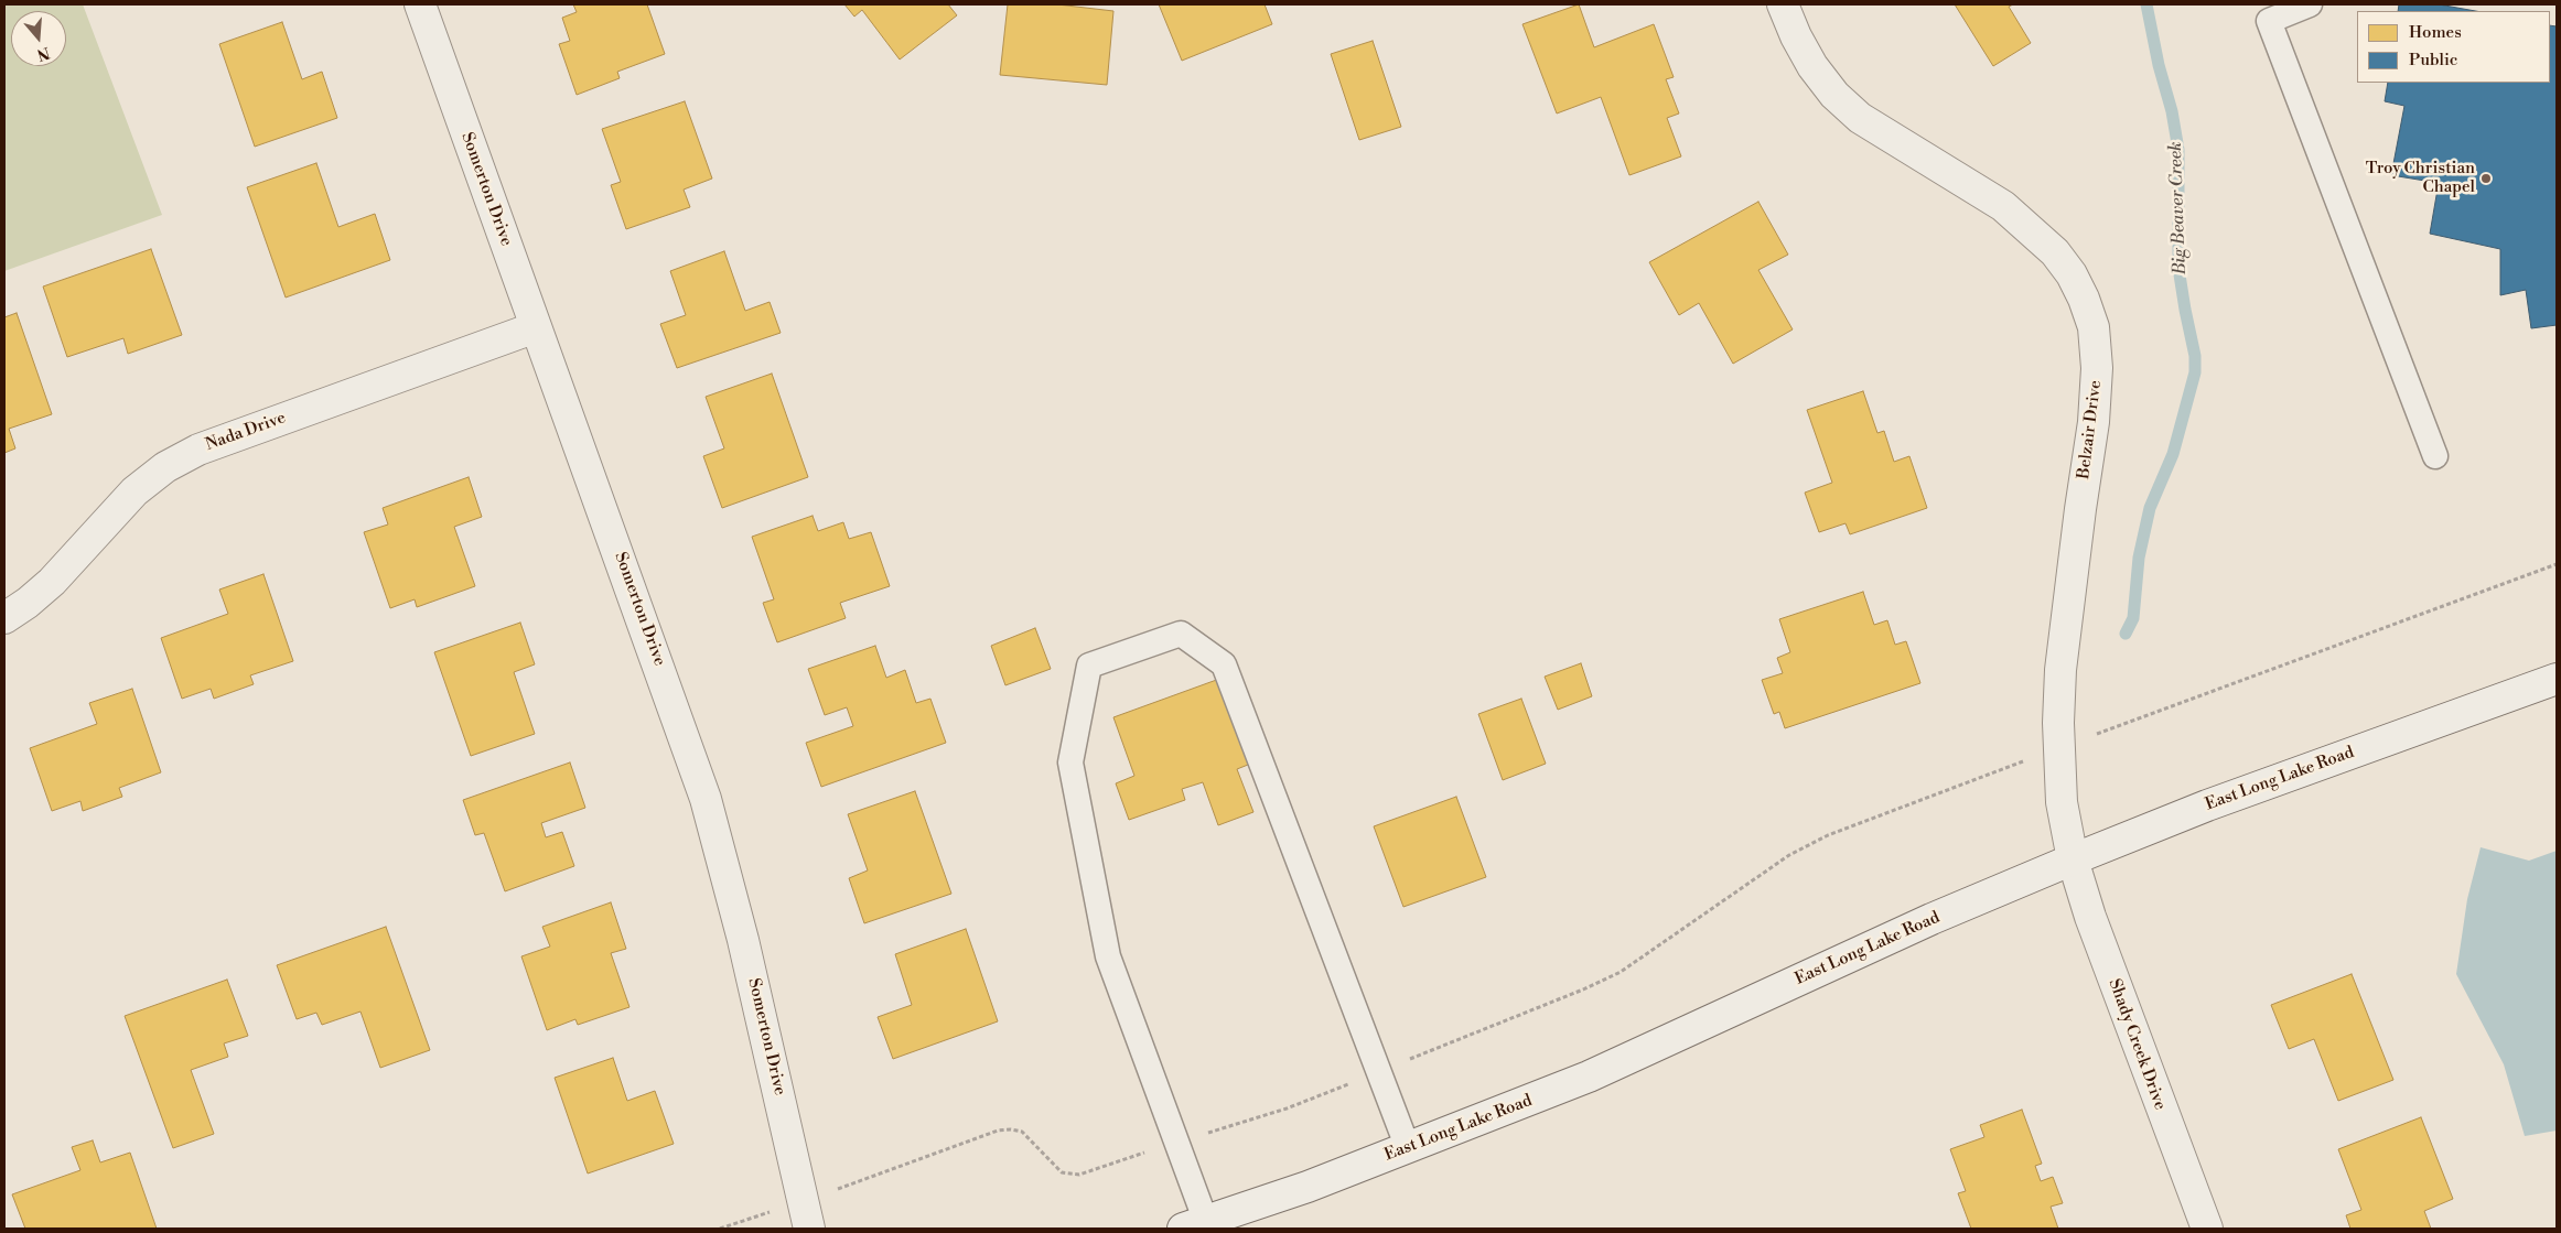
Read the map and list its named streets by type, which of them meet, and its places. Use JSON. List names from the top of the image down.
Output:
{
  "streets": {
    "street": [
      "Somerton Drive",
      "Belzair Drive",
      "Nada Drive",
      "East Long Lake Road",
      "Shady Creek Drive"
    ]
  },
  "crossings": [
    ["Somerton Drive", "Nada Drive"],
    ["Belzair Drive", "East Long Lake Road"],
    ["Belzair Drive", "Shady Creek Drive"],
    ["East Long Lake Road", "Shady Creek Drive"]
  ],
  "water": ["Big Beaver Creek"],
  "places": ["Troy Christian Chapel"],
  "legend": ["Homes", "Public"],
  "north": "bottom"
}
